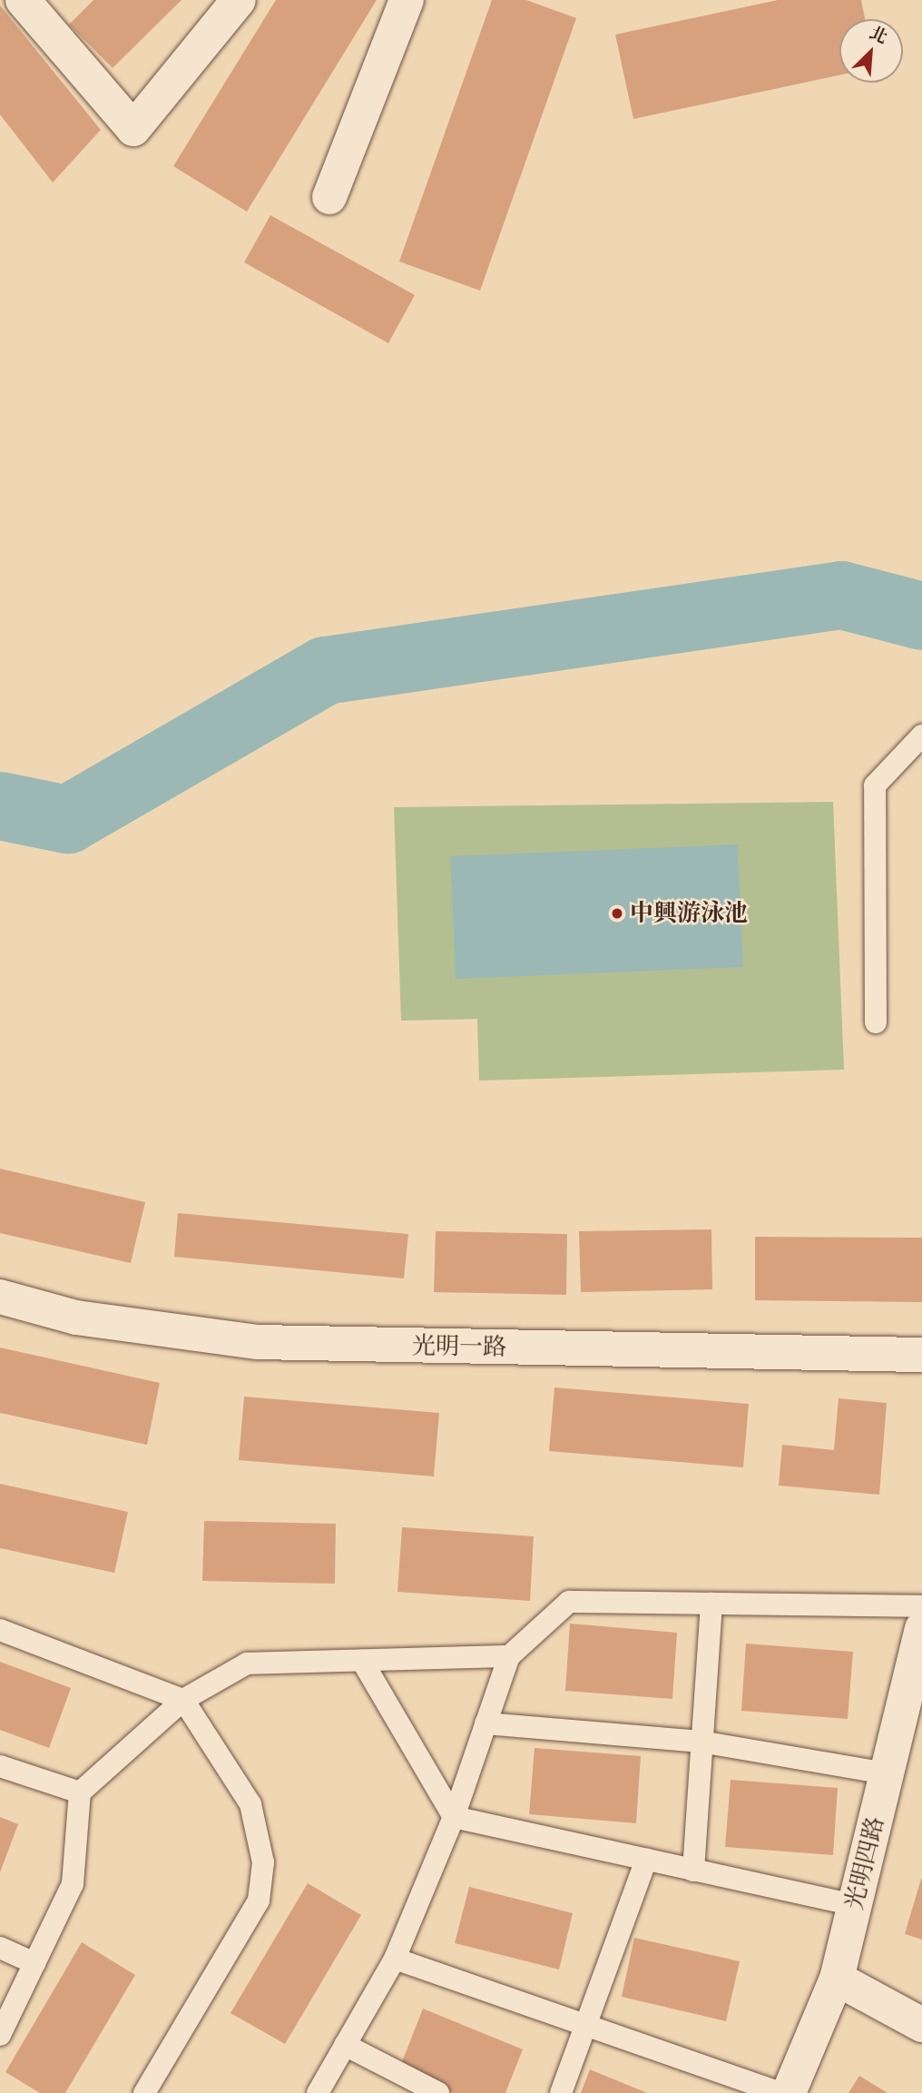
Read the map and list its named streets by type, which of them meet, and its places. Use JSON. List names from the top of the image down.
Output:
{
  "streets": {
    "street": ["光明一路", "光明四路"]
  },
  "places": ["中興游泳池"],
  "north": "top right"
}
